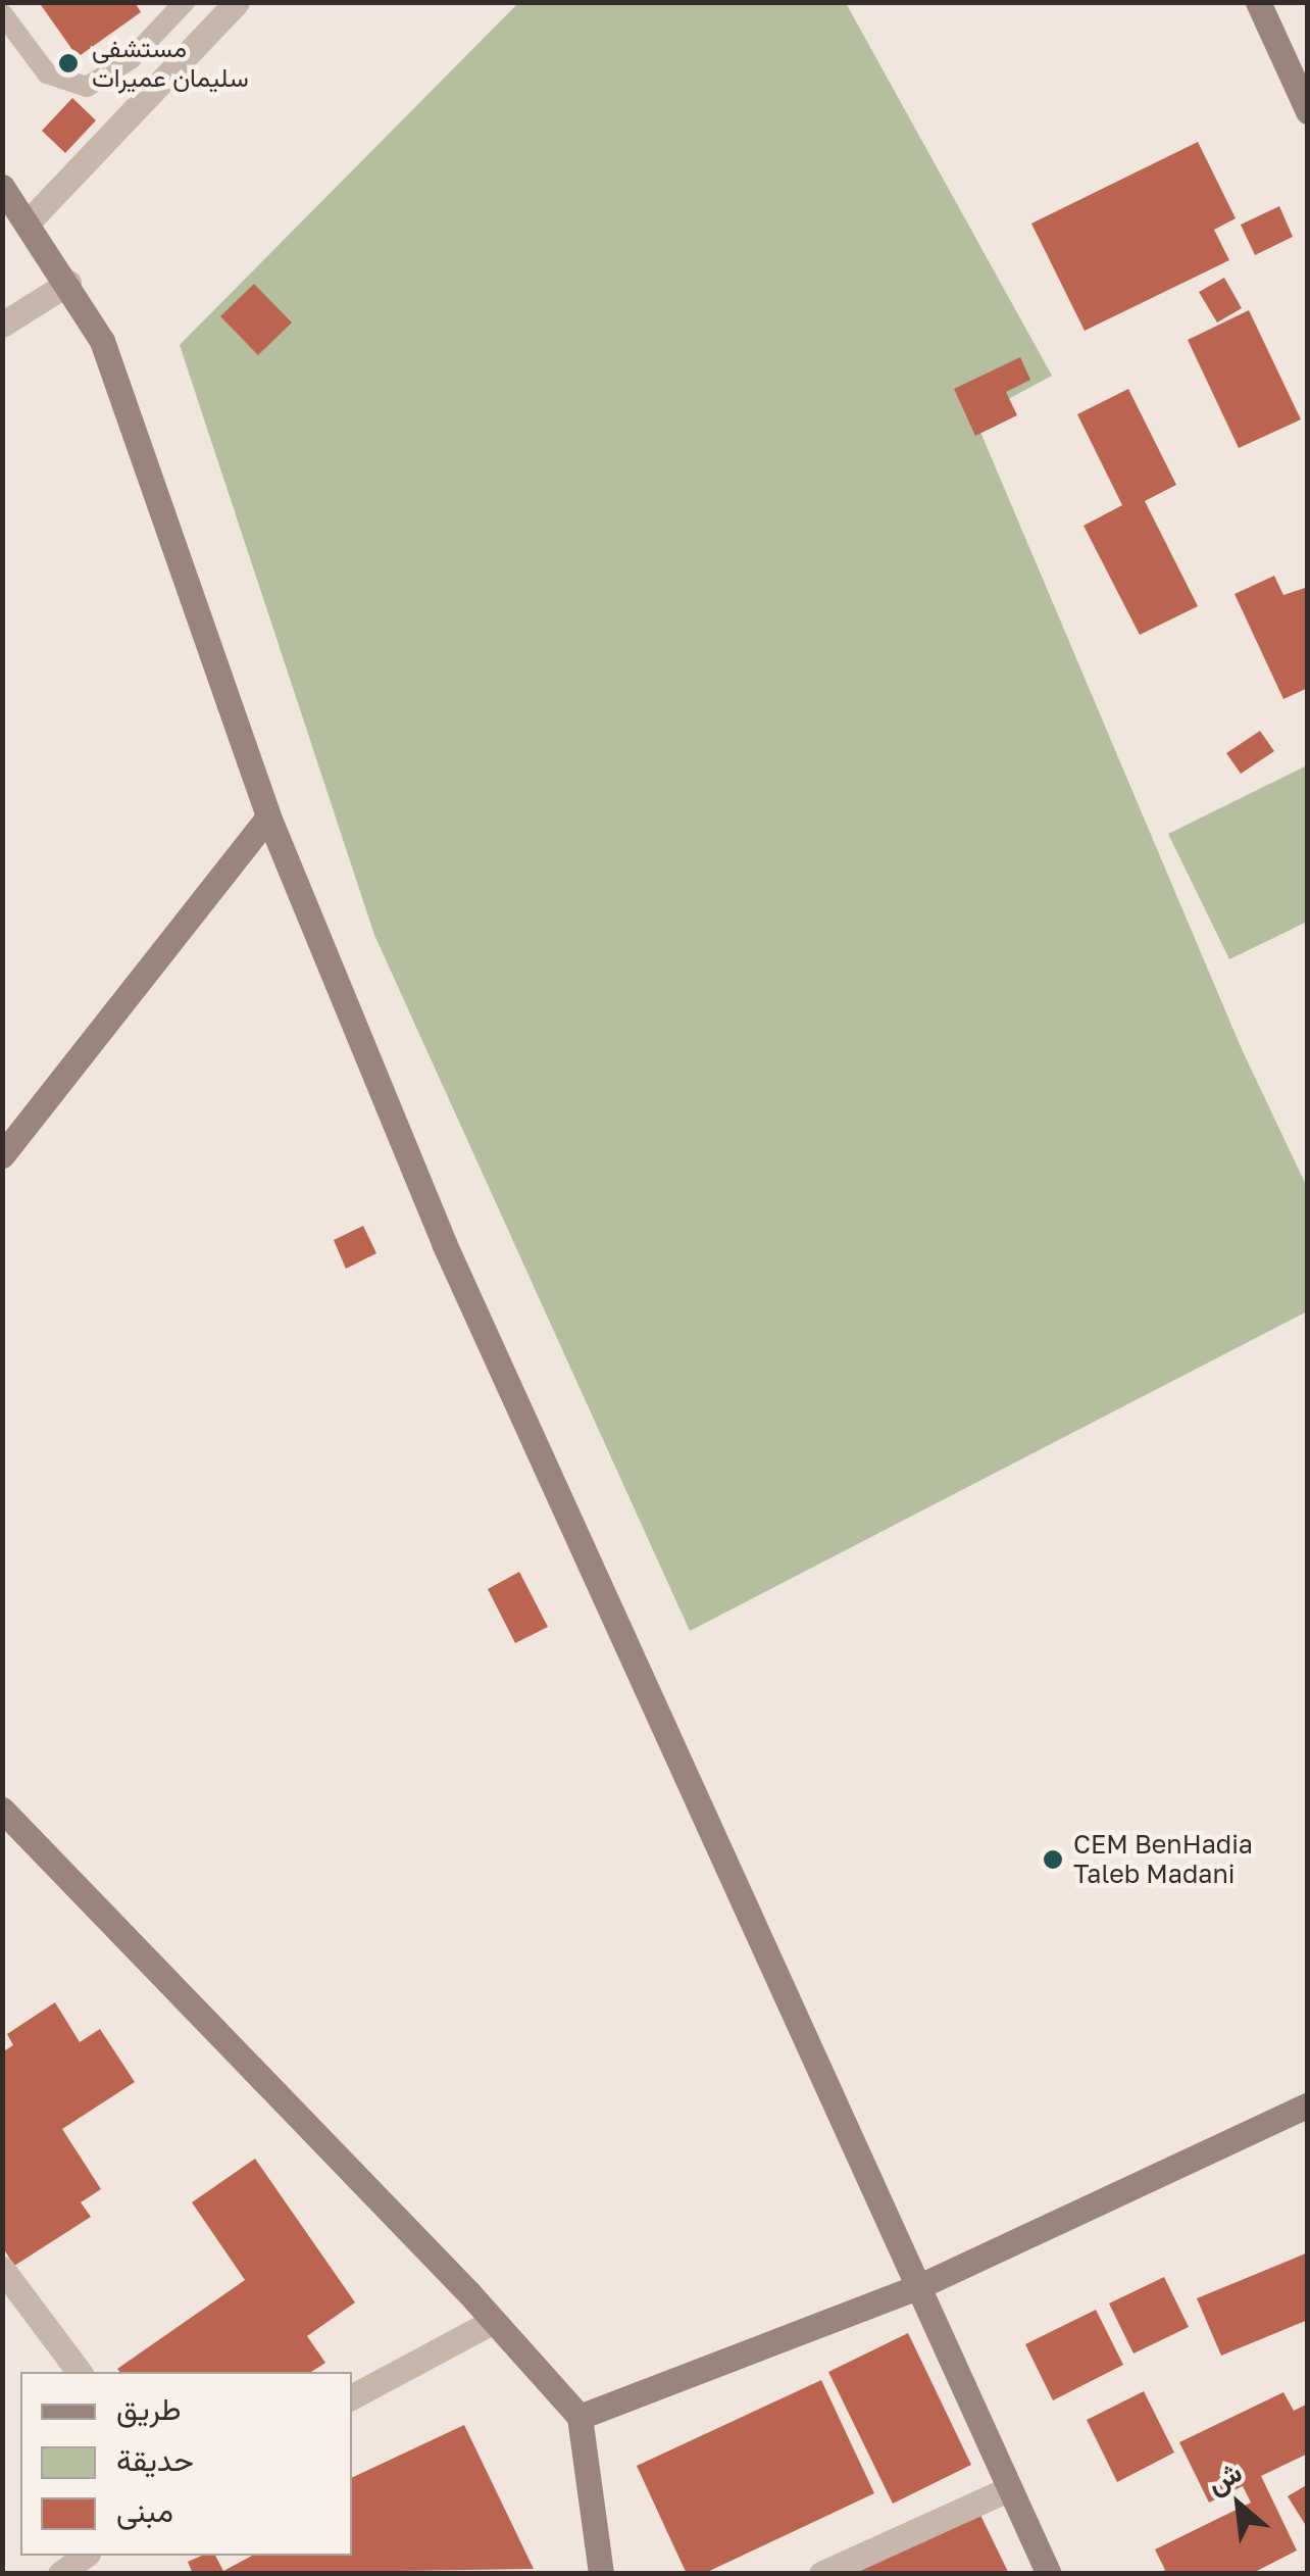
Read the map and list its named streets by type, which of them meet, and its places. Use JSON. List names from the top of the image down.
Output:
{
  "places": ["مستشفى سليمان عميرات", "CEM BenHadia Taleb Madani"],
  "legend": ["طريق", "حديقة", "مبنى"],
  "north": "top left"
}
